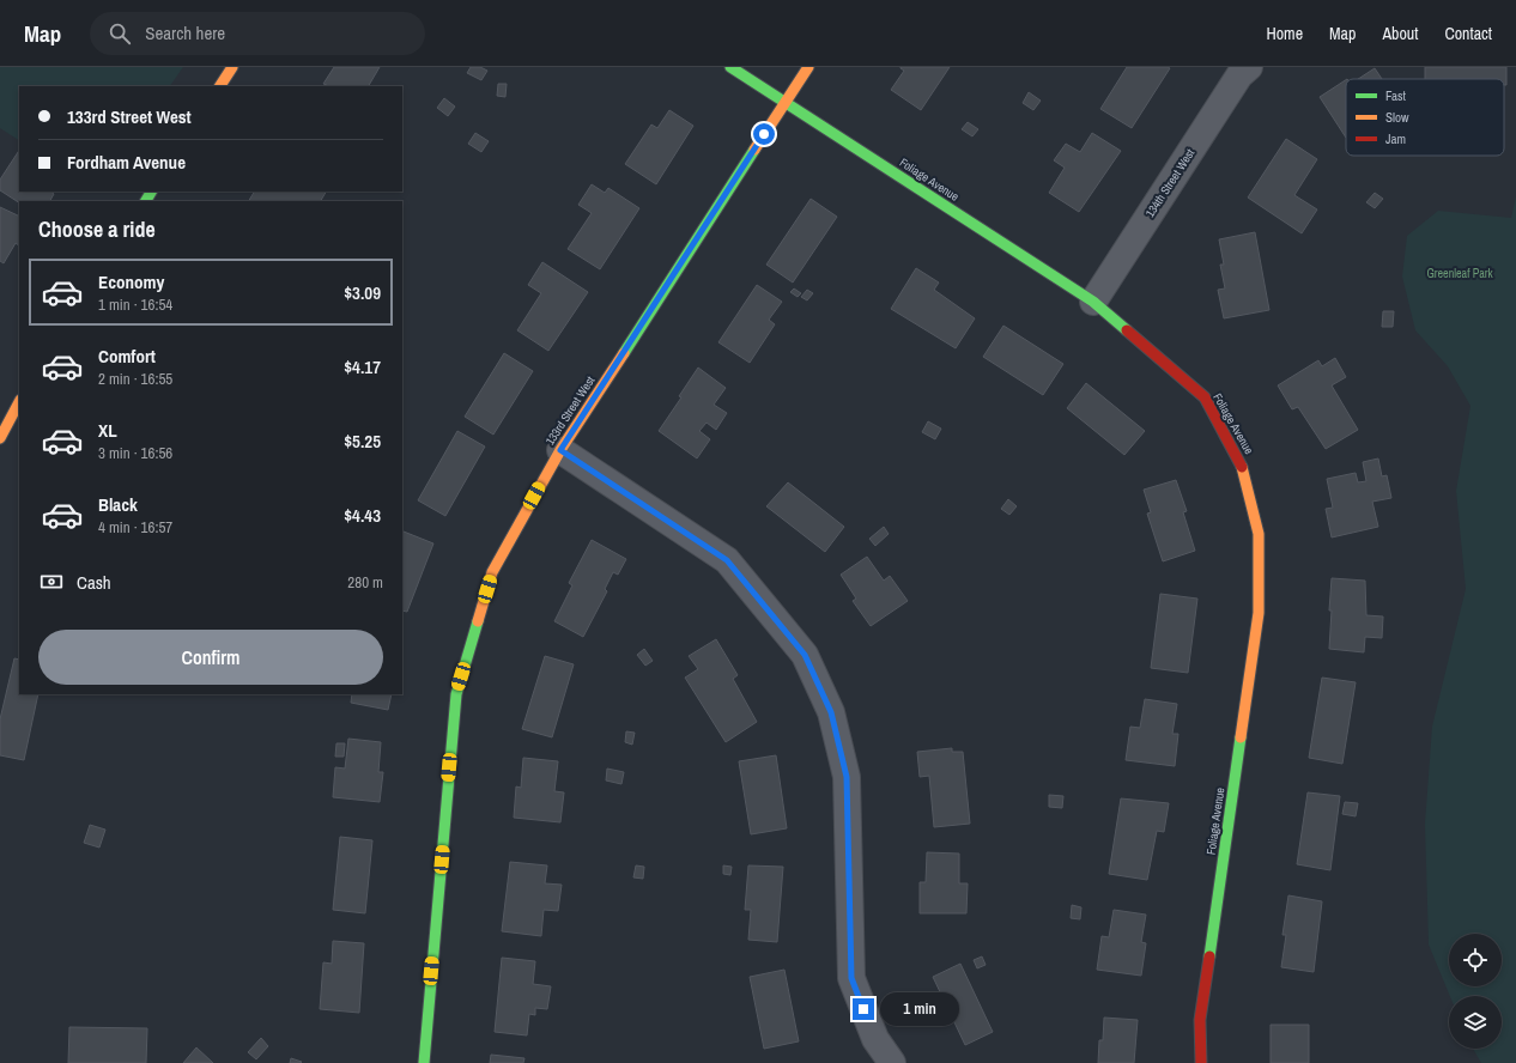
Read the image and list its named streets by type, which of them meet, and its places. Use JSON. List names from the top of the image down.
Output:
{
  "streets": {
    "street": ["Foliage Avenue", "134th Street West", "133rd Street West"]
  },
  "crossings": [
    ["Foliage Avenue", "134th Street West"],
    ["Foliage Avenue", "133rd Street West"]
  ],
  "parks": ["Greenleaf Park"],
  "legend": ["Fast", "Slow", "Jam"],
  "page": {
    "header": "Map",
    "search": "Search here",
    "nav": [
      "Home",
      "Map",
      "About",
      "Contact"
    ],
    "banner": ["133rd Street West", "Fordham Avenue"],
    "heading": "Choose a ride",
    "list": [
      {
        "name": "Economy",
        "note": "1 min · 16:54",
        "value": "$3.09"
      },
      {
        "name": "Comfort",
        "note": "2 min · 16:55",
        "value": "$4.17"
      },
      {
        "name": "XL",
        "note": "3 min · 16:56",
        "value": "$5.25"
      },
      {
        "name": "Black",
        "note": "4 min · 16:57",
        "value": "$4.43"
      }
    ],
    "pay": ["Cash", "280 m"],
    "buttons": "Confirm",
    "bubble": "1 min"
  }
}
